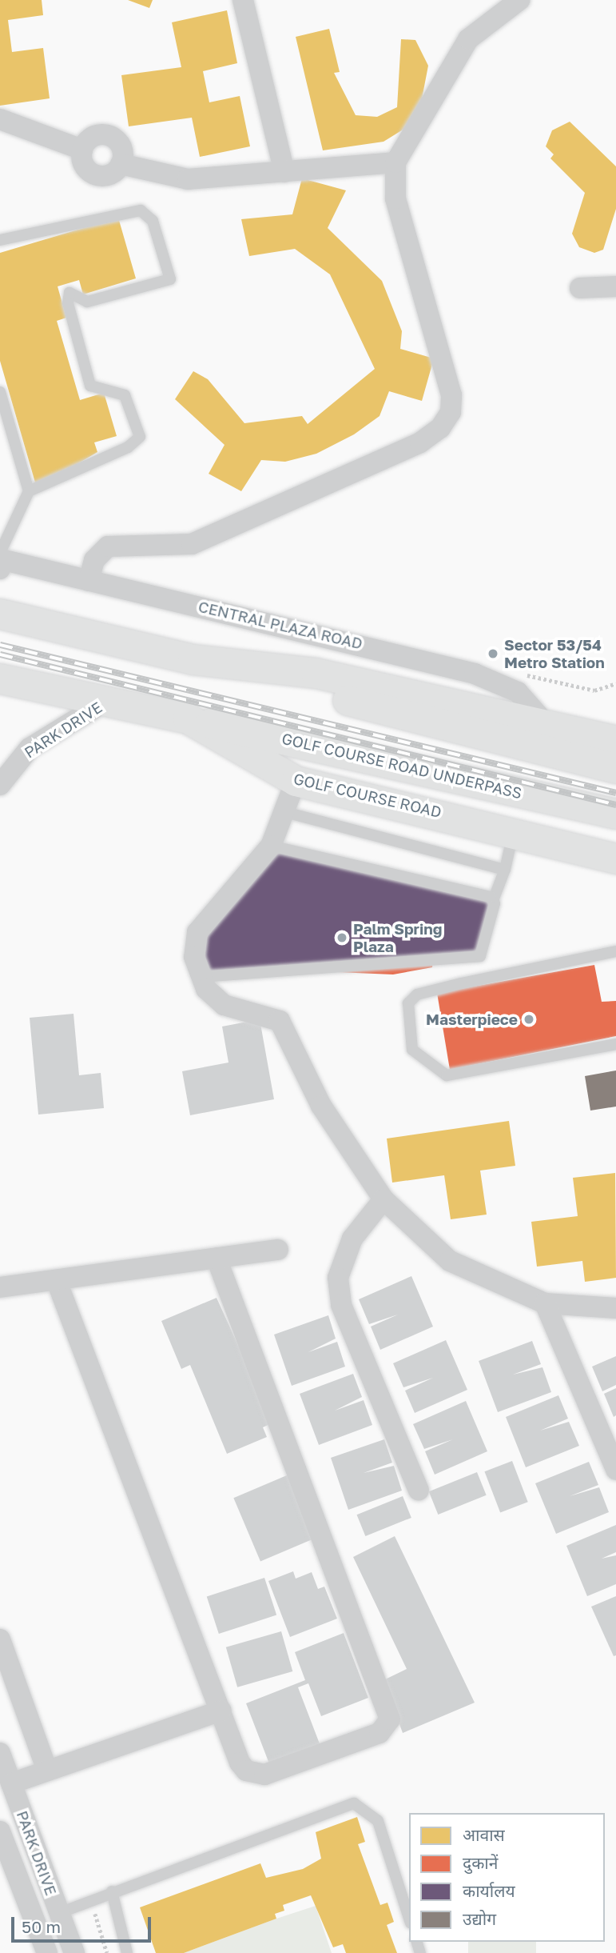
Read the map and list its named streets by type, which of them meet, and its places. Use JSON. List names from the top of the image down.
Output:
{
  "streets": {
    "main road": ["GOLF COURSE ROAD UNDERPASS", "GOLF COURSE ROAD"],
    "street": ["CENTRAL PLAZA ROAD", "PARK DRIVE"]
  },
  "crossings": [
    ["PARK DRIVE", "GOLF COURSE ROAD"],
    ["GOLF COURSE ROAD UNDERPASS", "GOLF COURSE ROAD"]
  ],
  "places": ["Sector 53/54 Metro Station", "Palm Spring Plaza", "Masterpiece"],
  "legend": [
    "आवास",
    "दुकानें",
    "कार्यालय",
    "उद्योग"
  ],
  "scale_bar": "50 m"
}
